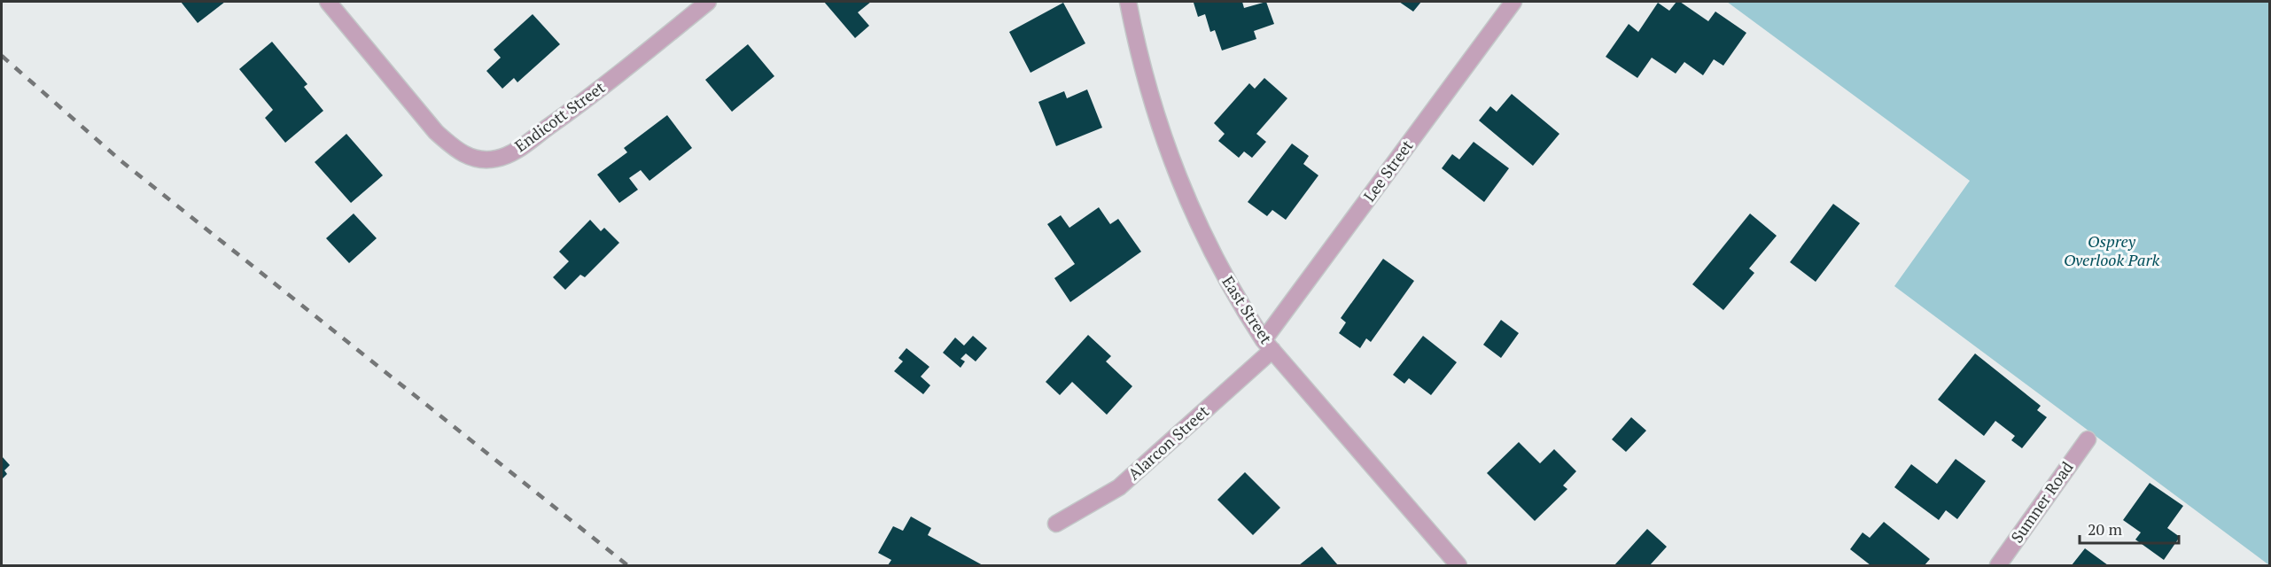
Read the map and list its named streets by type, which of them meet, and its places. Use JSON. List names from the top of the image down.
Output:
{
  "streets": {
    "street": [
      "Endicott Street",
      "Lee Street",
      "East Street",
      "Alarcon Street",
      "Sumner Road"
    ]
  },
  "crossings": [
    ["Lee Street", "East Street"],
    ["Lee Street", "Alarcon Street"],
    ["East Street", "Alarcon Street"]
  ],
  "parks": ["Osprey Overlook Park"],
  "scale_bar": "20 m"
}
